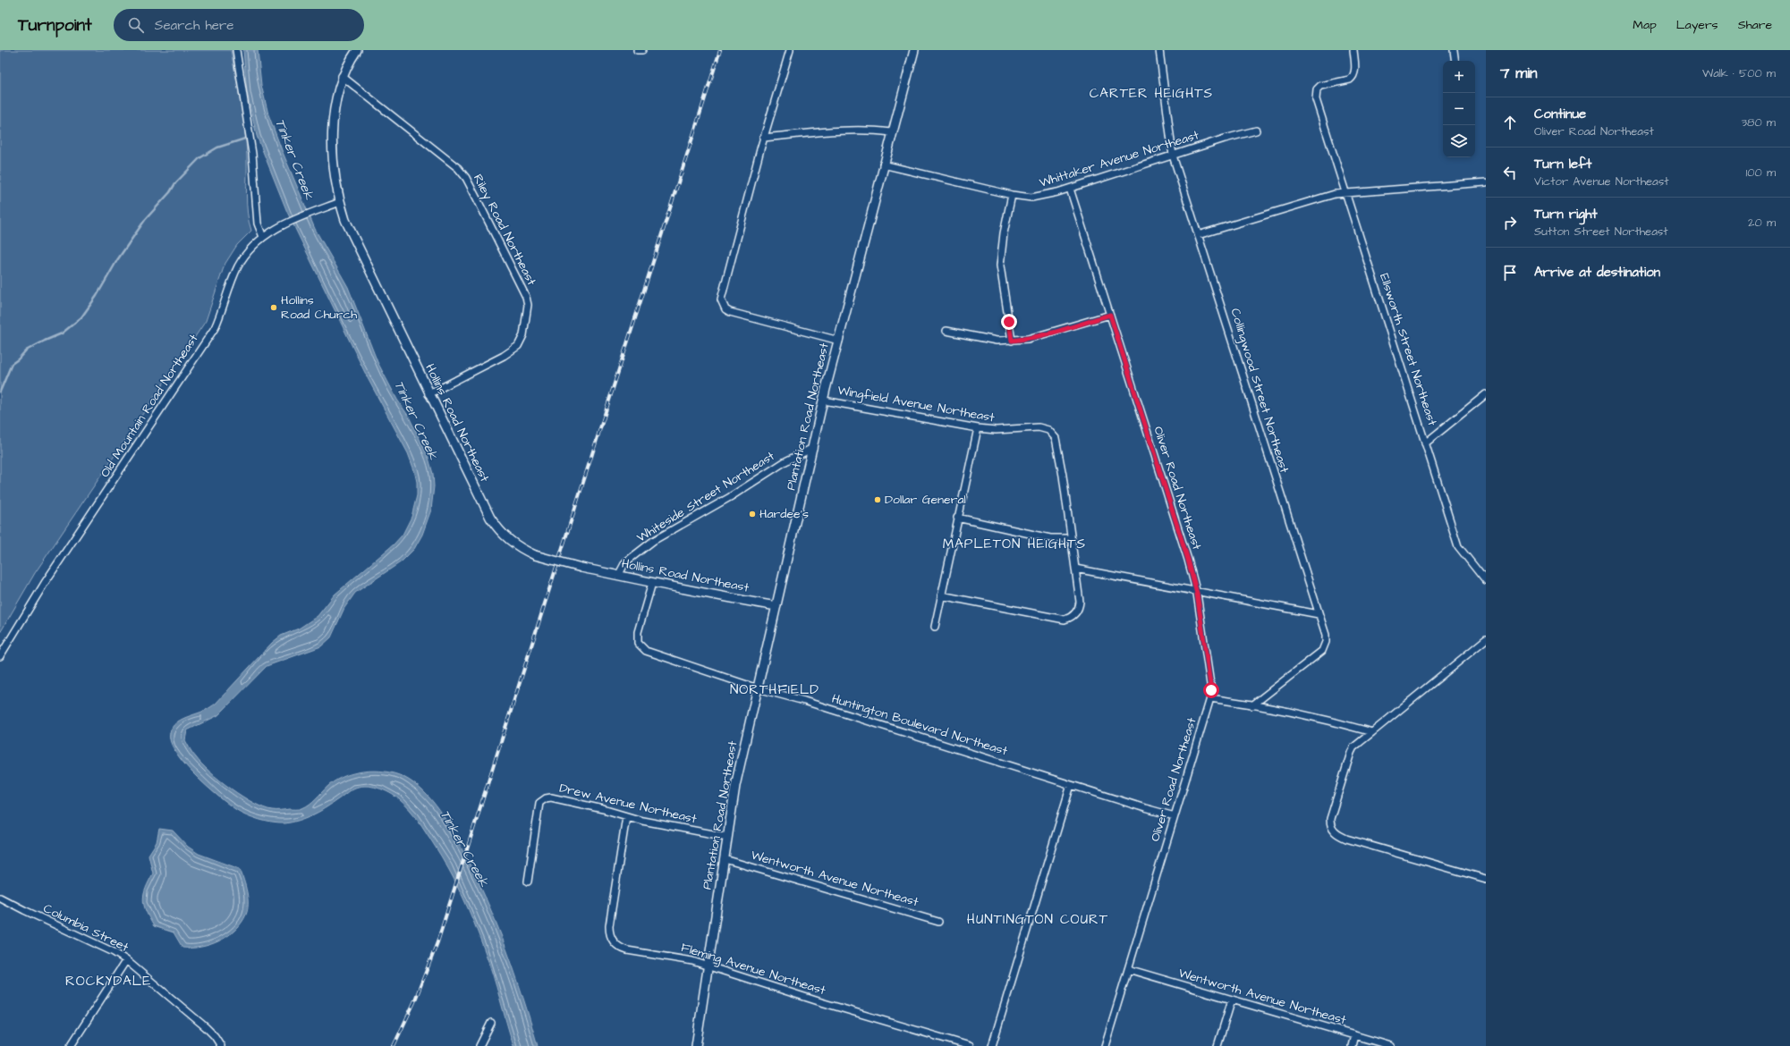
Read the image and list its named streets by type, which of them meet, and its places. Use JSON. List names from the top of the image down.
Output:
{
  "streets": {
    "main road": ["Plantation Road Northeast", "Hollins Road Northeast"],
    "street": [
      "Whittaker Avenue Northeast",
      "Riley Road Northeast",
      "Ellsworth Street Northeast",
      "Collingwood Street Northeast",
      "Wingfield Avenue Northeast",
      "Old Mountain Road Northeast",
      "Oliver Road Northeast",
      "Whiteside Street Northeast",
      "Huntington Boulevard Northeast",
      "Drew Avenue Northeast",
      "Wentworth Avenue Northeast",
      "Columbia Street",
      "Fleming Avenue Northeast"
    ]
  },
  "crossings": [
    ["Whittaker Avenue Northeast", "Collingwood Street Northeast"],
    ["Whittaker Avenue Northeast", "Plantation Road Northeast"],
    ["Whittaker Avenue Northeast", "Oliver Road Northeast"],
    ["Riley Road Northeast", "Hollins Road Northeast"],
    ["Wingfield Avenue Northeast", "Plantation Road Northeast"],
    ["Old Mountain Road Northeast", "Hollins Road Northeast"],
    ["Plantation Road Northeast", "Hollins Road Northeast"],
    ["Plantation Road Northeast", "Whiteside Street Northeast"],
    ["Plantation Road Northeast", "Huntington Boulevard Northeast"],
    ["Plantation Road Northeast", "Drew Avenue Northeast"],
    ["Plantation Road Northeast", "Wentworth Avenue Northeast"],
    ["Plantation Road Northeast", "Fleming Avenue Northeast"],
    ["Hollins Road Northeast", "Whiteside Street Northeast"],
    ["Hollins Road Northeast", "Huntington Boulevard Northeast"],
    ["Oliver Road Northeast", "Huntington Boulevard Northeast"],
    ["Oliver Road Northeast", "Wentworth Avenue Northeast"],
    ["Drew Avenue Northeast", "Fleming Avenue Northeast"]
  ],
  "districts": [
    "CARTER HEIGHTS",
    "MAPLETON HEIGHTS",
    "NORTHFIELD",
    "HUNTINGTON COURT",
    "ROCKYDALE"
  ],
  "water": ["Tinker Creek"],
  "places": ["Hollins Road Church", "Dollar General", "Hardee's"],
  "page": {
    "header": "Turnpoint",
    "search": "Search here",
    "nav": ["Map", "Layers", "Share"],
    "heading": ["7 min", "Walk · 500 m"],
    "map_buttons": ["+", "−"],
    "list": [
      ["Continue", "Oliver Road Northeast", "380 m"],
      ["Turn left", "Victor Avenue Northeast", "100 m"],
      ["Turn right", "Sutton Street Northeast", "20 m"],
      "Arrive at destination"
    ]
  }
}
